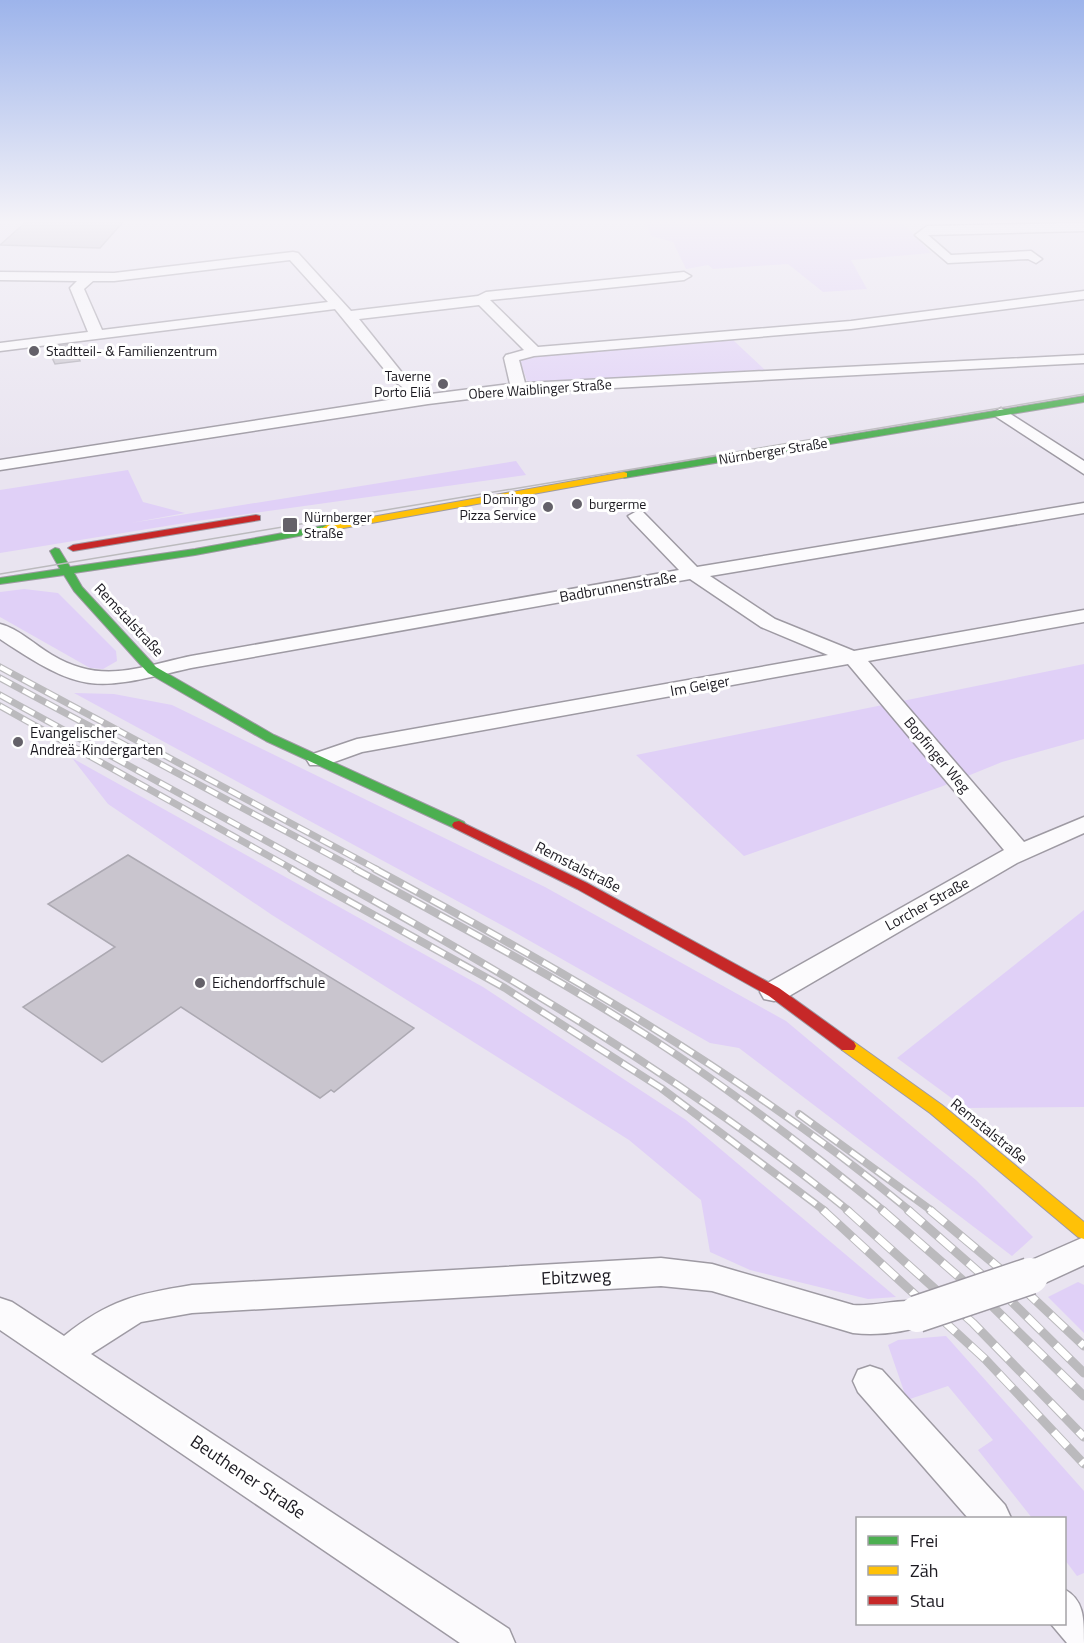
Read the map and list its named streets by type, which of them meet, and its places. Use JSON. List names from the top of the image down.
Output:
{
  "streets": {
    "main road": ["Nürnberger Straße", "Remstalstraße"],
    "street": [
      "Obere Waiblinger Straße",
      "Badbrunnenstraße",
      "Im Geiger",
      "Bopfinger Weg",
      "Lorcher Straße",
      "Ebitzweg",
      "Beuthener Straße"
    ]
  },
  "crossings": [
    ["Nürnberger Straße", "Remstalstraße"],
    ["Badbrunnenstraße", "Remstalstraße"],
    ["Remstalstraße", "Im Geiger"],
    ["Remstalstraße", "Lorcher Straße"],
    ["Im Geiger", "Bopfinger Weg"],
    ["Bopfinger Weg", "Lorcher Straße"],
    ["Ebitzweg", "Beuthener Straße"]
  ],
  "places": {
    "other": [
      "Stadtteil- & Familienzentrum",
      "Taverne Porto Eliá",
      "burgerme",
      "Domingo Pizza Service",
      "Evangelischer Andreä-Kindergarten",
      "Eichendorffschule"
    ],
    "transit": ["Nürnberger Straße"]
  },
  "legend": ["Frei", "Zäh", "Stau"]
}
